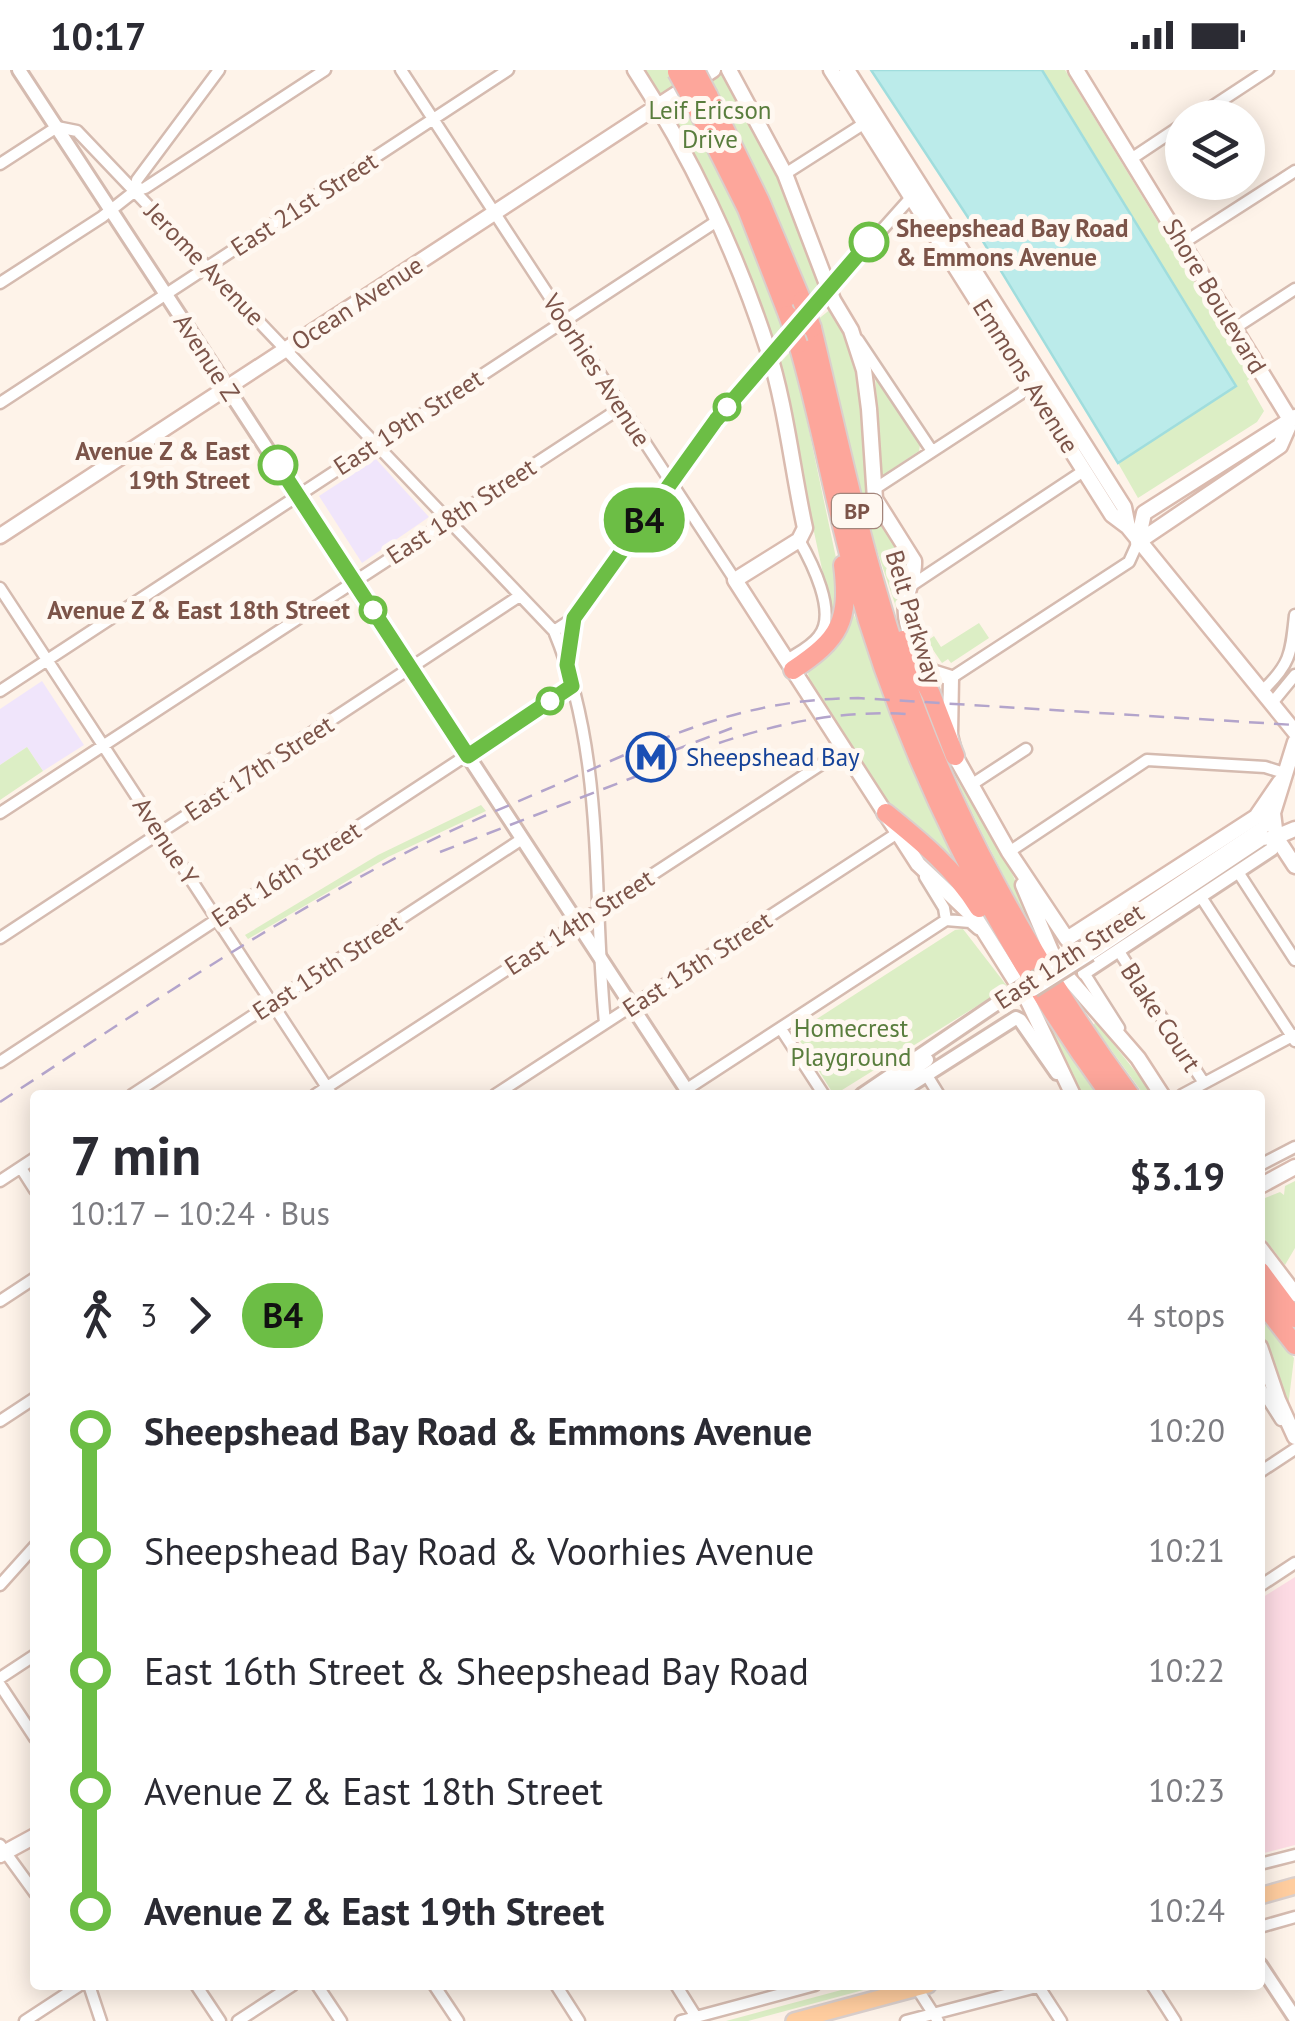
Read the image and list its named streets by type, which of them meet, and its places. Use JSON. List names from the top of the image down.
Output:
{
  "streets": {
    "highway": ["BP", "Belt Parkway"],
    "main road": [
      "Shore Boulevard",
      "Ocean Avenue",
      "Voorhies Avenue",
      "Emmons Avenue",
      "East 12th Street"
    ],
    "street": [
      "East 21st Street",
      "Jerome Avenue",
      "Avenue Z",
      "East 19th Street",
      "East 18th Street",
      "East 17th Street",
      "Avenue Y",
      "East 16th Street",
      "East 14th Street",
      "East 13th Street",
      "East 15th Street",
      "Blake Court"
    ]
  },
  "crossings": [
    ["East 21st Street", "Jerome Avenue"],
    ["East 21st Street", "Avenue Z"],
    ["East 21st Street", "Voorhies Avenue"],
    ["Jerome Avenue", "Ocean Avenue"],
    ["Jerome Avenue", "Avenue Z"],
    ["Jerome Avenue", "East 19th Street"],
    ["Jerome Avenue", "East 18th Street"],
    ["Jerome Avenue", "East 17th Street"],
    ["Shore Boulevard", "Emmons Avenue"],
    ["Ocean Avenue", "Avenue Z"],
    ["Ocean Avenue", "Voorhies Avenue"],
    ["Avenue Z", "East 19th Street"],
    ["Avenue Z", "East 18th Street"],
    ["Avenue Z", "East 17th Street"],
    ["Avenue Z", "East 16th Street"],
    ["Avenue Z", "East 14th Street"],
    ["Avenue Z", "East 13th Street"],
    ["Avenue Z", "East 15th Street"],
    ["Voorhies Avenue", "East 19th Street"],
    ["Voorhies Avenue", "East 18th Street"],
    ["Voorhies Avenue", "East 14th Street"],
    ["Voorhies Avenue", "East 13th Street"],
    ["East 19th Street", "Avenue Y"],
    ["East 18th Street", "Avenue Y"],
    ["East 17th Street", "Avenue Y"],
    ["Avenue Y", "East 16th Street"],
    ["Avenue Y", "East 15th Street"],
    ["East 12th Street", "Blake Court"]
  ],
  "parks": ["Leif Ericson Drive", "Homecrest Playground"],
  "places": {
    "other": ["Sheepshead Bay Road & Emmons Avenue", "Avenue Z & East 19th Street", "Avenue Z & East 18th Street"],
    "metro station": ["Sheepshead Bay"]
  },
  "lines": ["bus line B4"],
  "page": {
    "status": "10:17",
    "on_map": "B4",
    "heading": ["7 min", "10:17 – 10:24 · Bus", "$3.19"],
    "legs": ["3", "B4", "4 stops"],
    "list": [
      {
        "name": "Sheepshead Bay Road & Emmons Avenue",
        "value": "10:20"
      },
      {
        "name": "Sheepshead Bay Road & Voorhies Avenue",
        "value": "10:21"
      },
      {
        "name": "East 16th Street & Sheepshead Bay Road",
        "value": "10:22"
      },
      {
        "name": "Avenue Z & East 18th Street",
        "value": "10:23"
      },
      {
        "name": "Avenue Z & East 19th Street",
        "value": "10:24"
      }
    ]
  }
}
